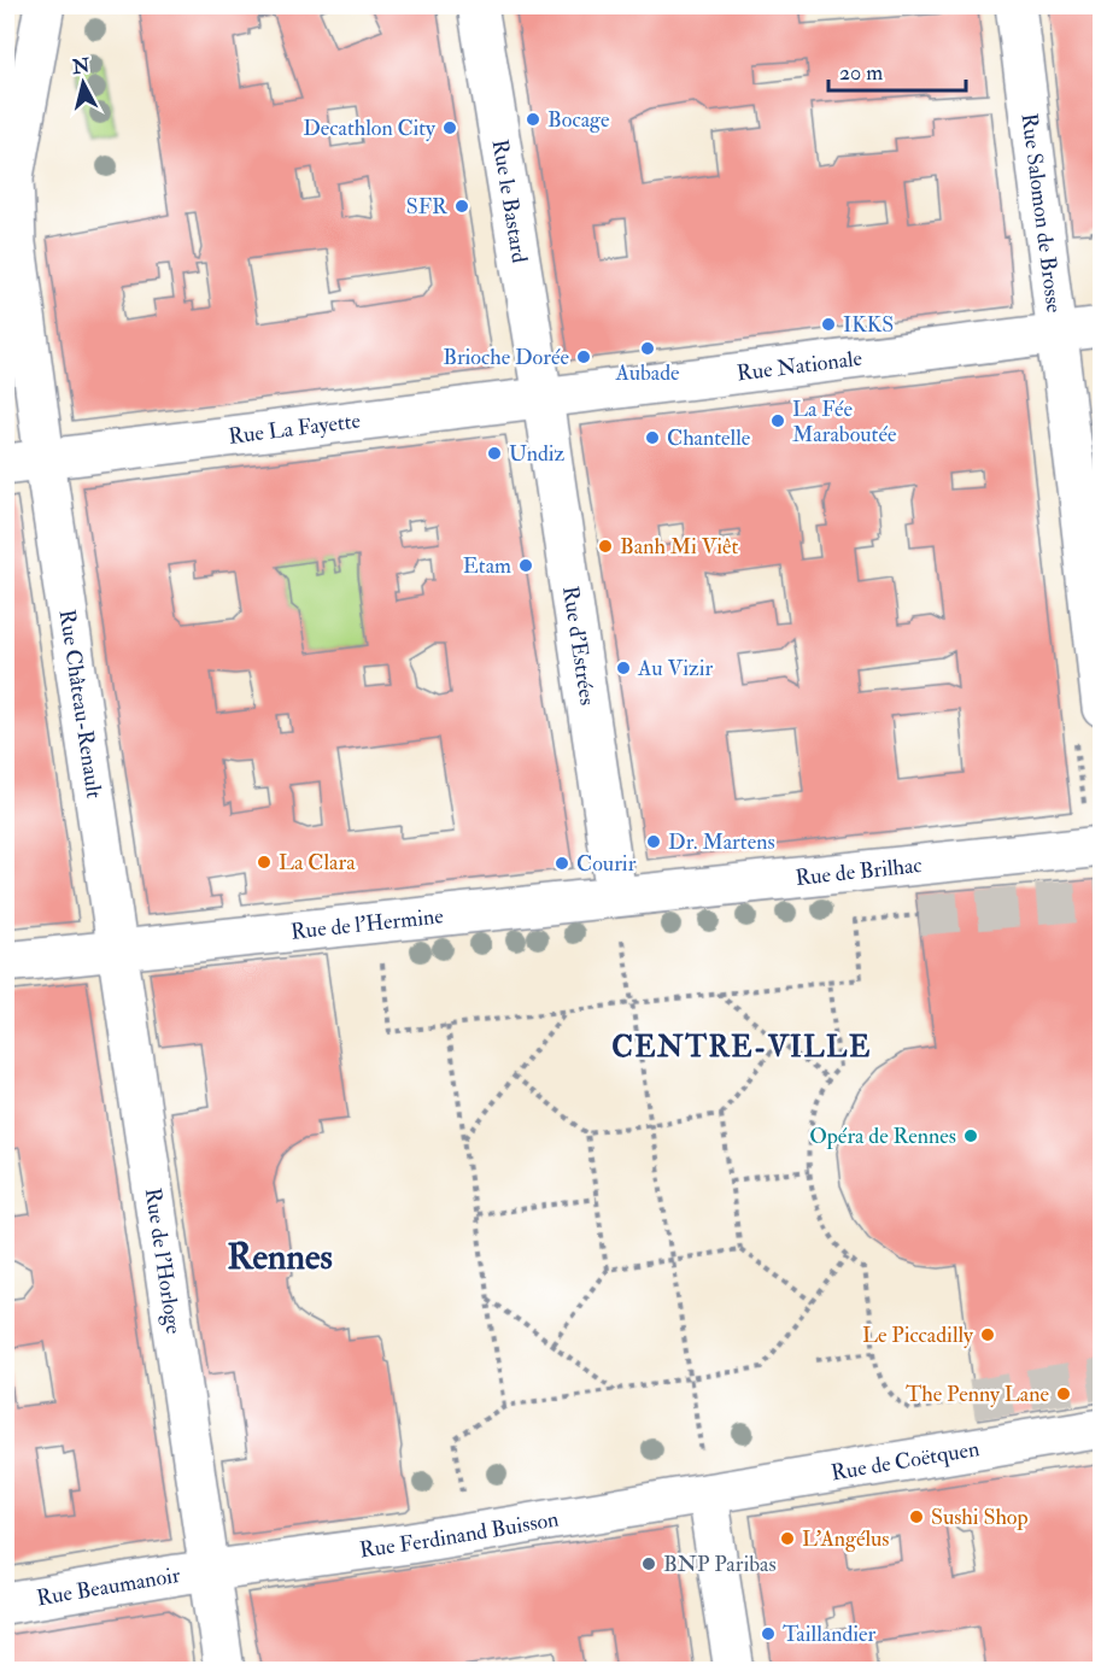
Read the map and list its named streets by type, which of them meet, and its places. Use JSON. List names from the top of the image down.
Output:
{
  "streets": {
    "street": [
      "Rue le Bastard",
      "Rue Salomon de Brosse",
      "Rue Nationale",
      "Rue La Fayette",
      "Rue d'Estrées",
      "Rue Château-Renault",
      "Rue de Brilhac",
      "Rue de l'Hermine",
      "Rue de l'Horloge",
      "Rue de Coëtquen",
      "Rue Ferdinand Buisson",
      "Rue Beaumanoir"
    ]
  },
  "crossings": [
    ["Rue le Bastard", "Rue Nationale"],
    ["Rue le Bastard", "Rue La Fayette"],
    ["Rue le Bastard", "Rue d'Estrées"],
    ["Rue Salomon de Brosse", "Rue Nationale"],
    ["Rue Nationale", "Rue La Fayette"],
    ["Rue Nationale", "Rue d'Estrées"],
    ["Rue La Fayette", "Rue d'Estrées"],
    ["Rue La Fayette", "Rue Château-Renault"],
    ["Rue d'Estrées", "Rue de Brilhac"],
    ["Rue d'Estrées", "Rue de l'Hermine"],
    ["Rue Château-Renault", "Rue de l'Hermine"],
    ["Rue Château-Renault", "Rue de l'Horloge"],
    ["Rue de Brilhac", "Rue de l'Hermine"],
    ["Rue de l'Hermine", "Rue de l'Horloge"],
    ["Rue de l'Horloge", "Rue Ferdinand Buisson"],
    ["Rue de l'Horloge", "Rue Beaumanoir"],
    ["Rue de Coëtquen", "Rue Ferdinand Buisson"],
    ["Rue Ferdinand Buisson", "Rue Beaumanoir"]
  ],
  "districts": ["CENTRE-VILLE", "Rennes"],
  "places": [
    "Bocage",
    "Decathlon City",
    "SFR",
    "IKKS",
    "Aubade",
    "Brioche Dorée",
    "La Fée Maraboutée",
    "Chantelle",
    "Undiz",
    "Banh Mi Viêt",
    "Etam",
    "Au Vizir",
    "Dr. Martens",
    "La Clara",
    "Courir",
    "Opéra de Rennes",
    "Le Piccadilly",
    "The Penny Lane",
    "Sushi Shop",
    "L'Angélus",
    "BNP Paribas",
    "Taillandier"
  ],
  "scale_bar": "20 m",
  "north": "top"
}
